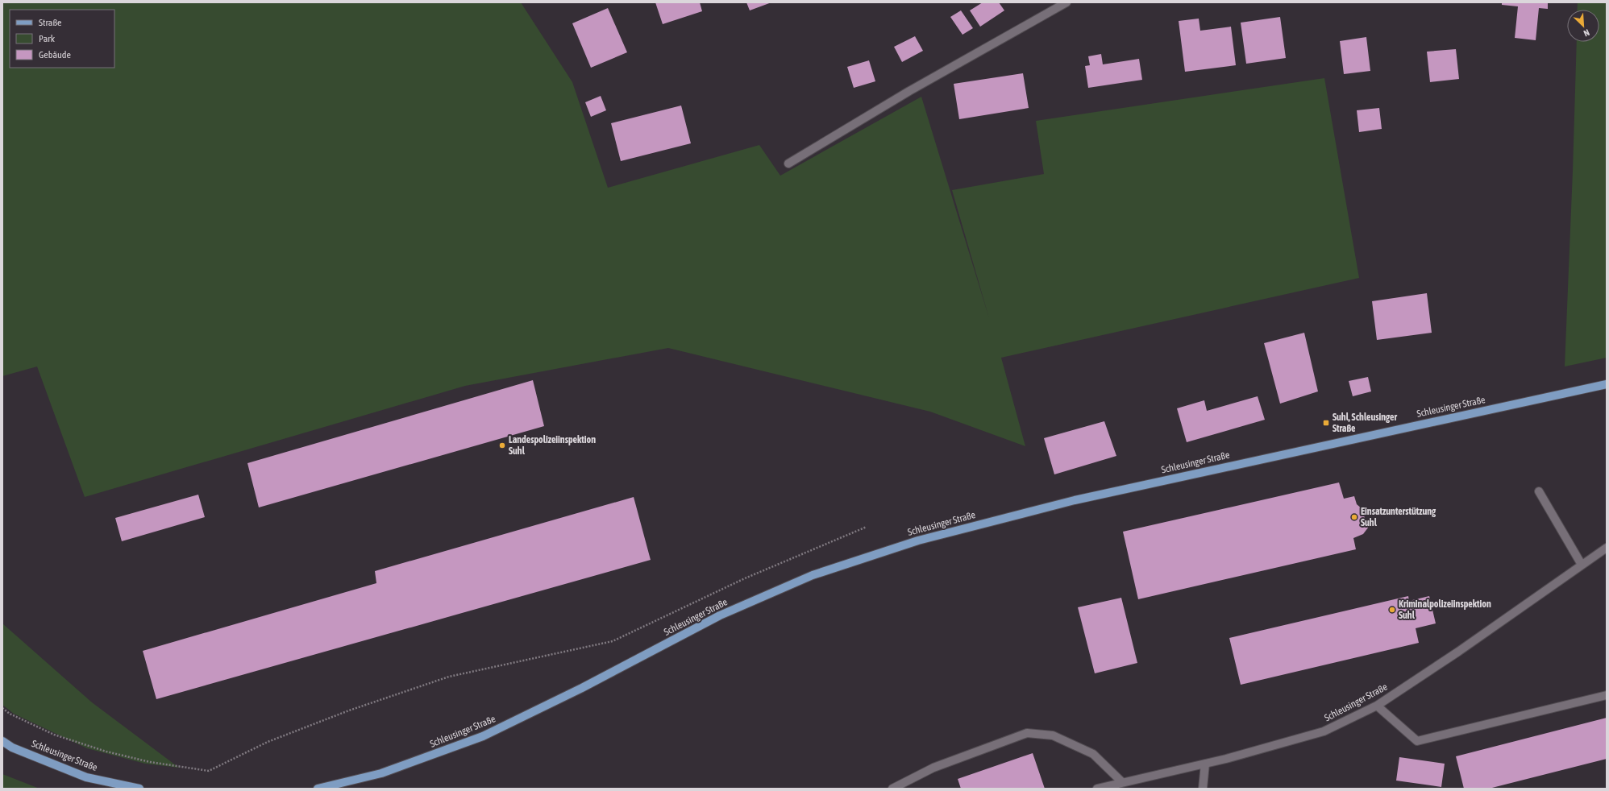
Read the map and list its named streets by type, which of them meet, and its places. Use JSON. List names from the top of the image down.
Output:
{
  "streets": {
    "main road": ["Schleusinger Straße"]
  },
  "places": {
    "transit": ["Suhl, Schleusinger Straße"],
    "other": ["Landespolizeiinspektion Suhl", "Einsatzunterstützung Suhl", "Kriminalpolizeiinspektion Suhl"]
  },
  "legend": ["Straße", "Park", "Gebäude"],
  "north": "bottom right"
}
